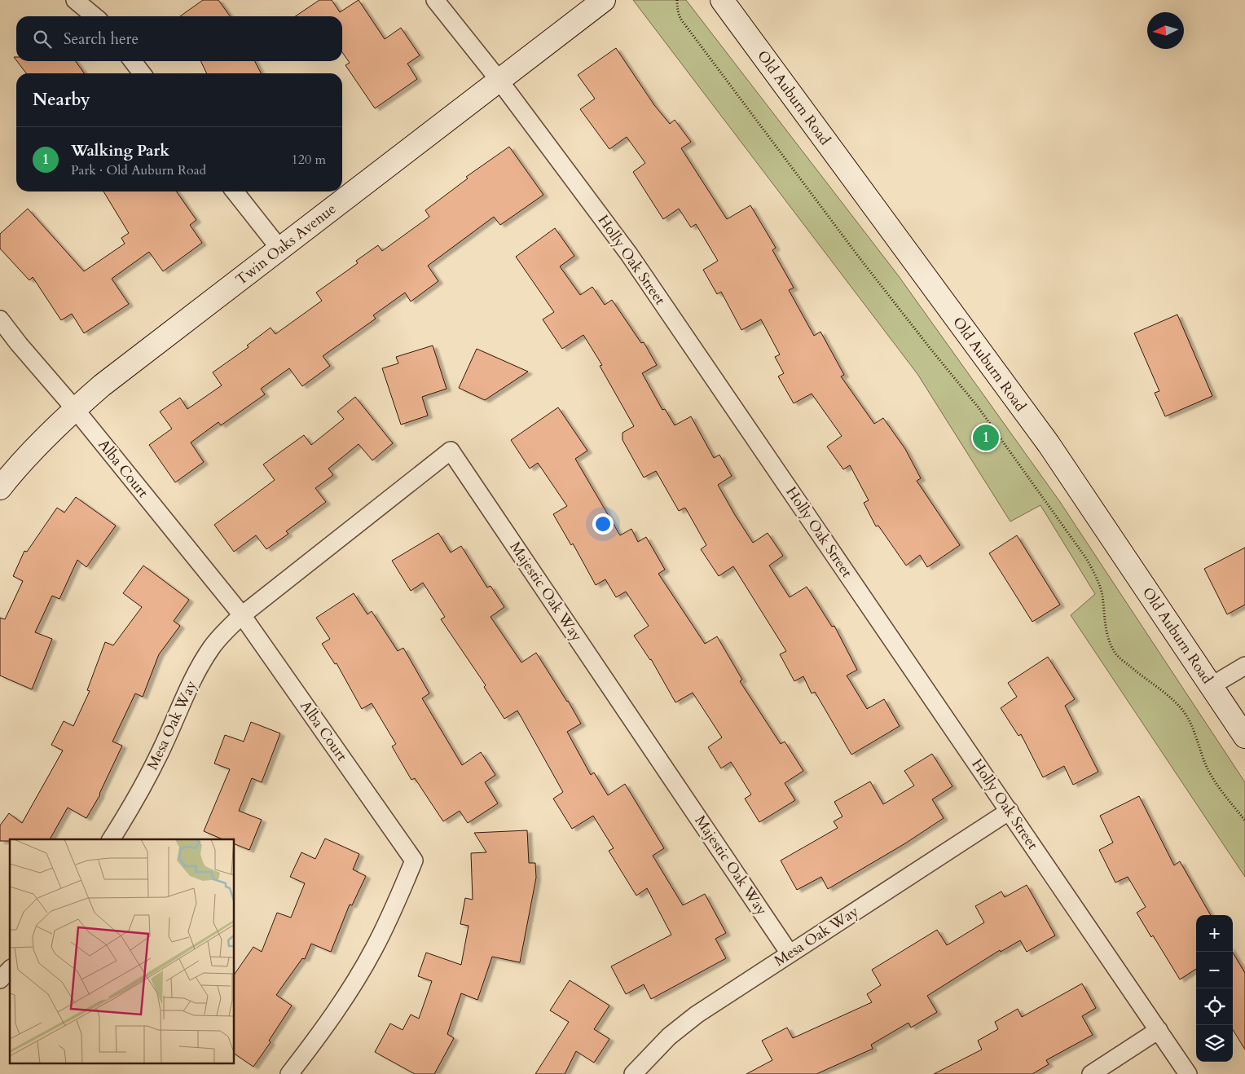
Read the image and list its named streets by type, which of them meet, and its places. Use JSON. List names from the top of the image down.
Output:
{
  "streets": {
    "main road": ["Old Auburn Road", "Twin Oaks Avenue"],
    "street": [
      "Holly Oak Street",
      "Alba Court",
      "Majestic Oak Way",
      "Mesa Oak Way"
    ]
  },
  "crossings": [
    ["Twin Oaks Avenue", "Holly Oak Street"],
    ["Twin Oaks Avenue", "Alba Court"],
    ["Holly Oak Street", "Mesa Oak Way"],
    ["Alba Court", "Majestic Oak Way"],
    ["Alba Court", "Mesa Oak Way"],
    ["Majestic Oak Way", "Mesa Oak Way"]
  ],
  "north": "left",
  "page": {
    "search": "Search here",
    "heading": "Nearby",
    "list": [
      {
        "mark": "1",
        "name": "Walking Park",
        "note": "Park · Old Auburn Road",
        "value": "120 m"
      }
    ],
    "pins": "1",
    "map_buttons": ["+", "−"]
  }
}
